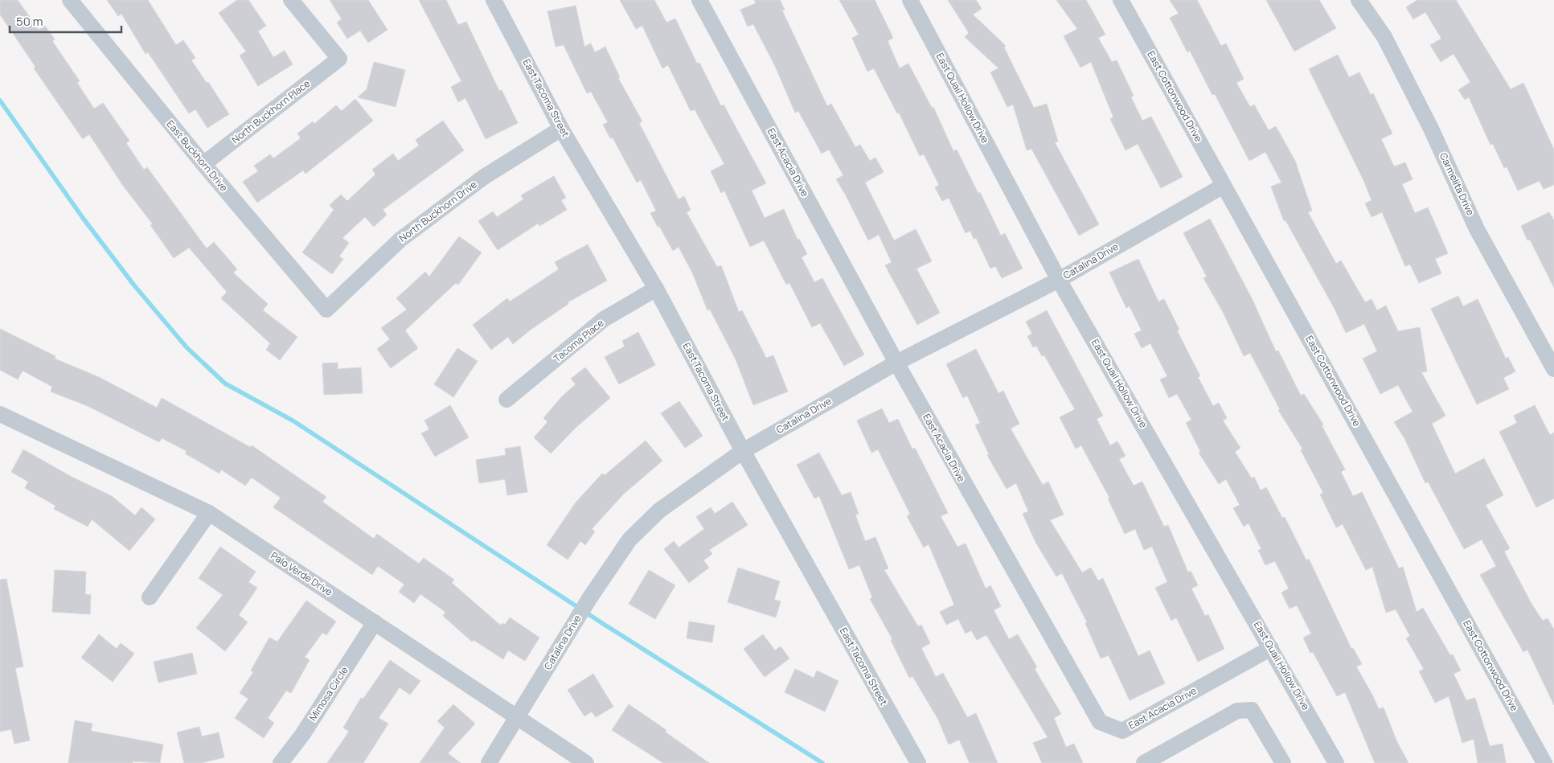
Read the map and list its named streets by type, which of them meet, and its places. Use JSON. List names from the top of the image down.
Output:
{
  "streets": {
    "street": [
      "East Cottonwood Drive",
      "East Tacoma Street",
      "East Quail Hollow Drive",
      "North Buckhorn Place",
      "East Buckhorn Drive",
      "East Acacia Drive",
      "Carmelita Drive",
      "North Buckhorn Drive",
      "Catalina Drive",
      "Tacoma Place",
      "Palo Verde Drive",
      "Mimosa Circle"
    ]
  },
  "crossings": [
    ["East Cottonwood Drive", "Catalina Drive"],
    ["East Tacoma Street", "North Buckhorn Drive"],
    ["East Tacoma Street", "Catalina Drive"],
    ["East Tacoma Street", "Tacoma Place"],
    ["East Quail Hollow Drive", "East Acacia Drive"],
    ["East Quail Hollow Drive", "Catalina Drive"],
    ["North Buckhorn Place", "East Buckhorn Drive"],
    ["East Buckhorn Drive", "North Buckhorn Drive"],
    ["East Acacia Drive", "Catalina Drive"],
    ["Catalina Drive", "Palo Verde Drive"],
    ["Palo Verde Drive", "Mimosa Circle"]
  ],
  "scale_bar": "50 m"
}
